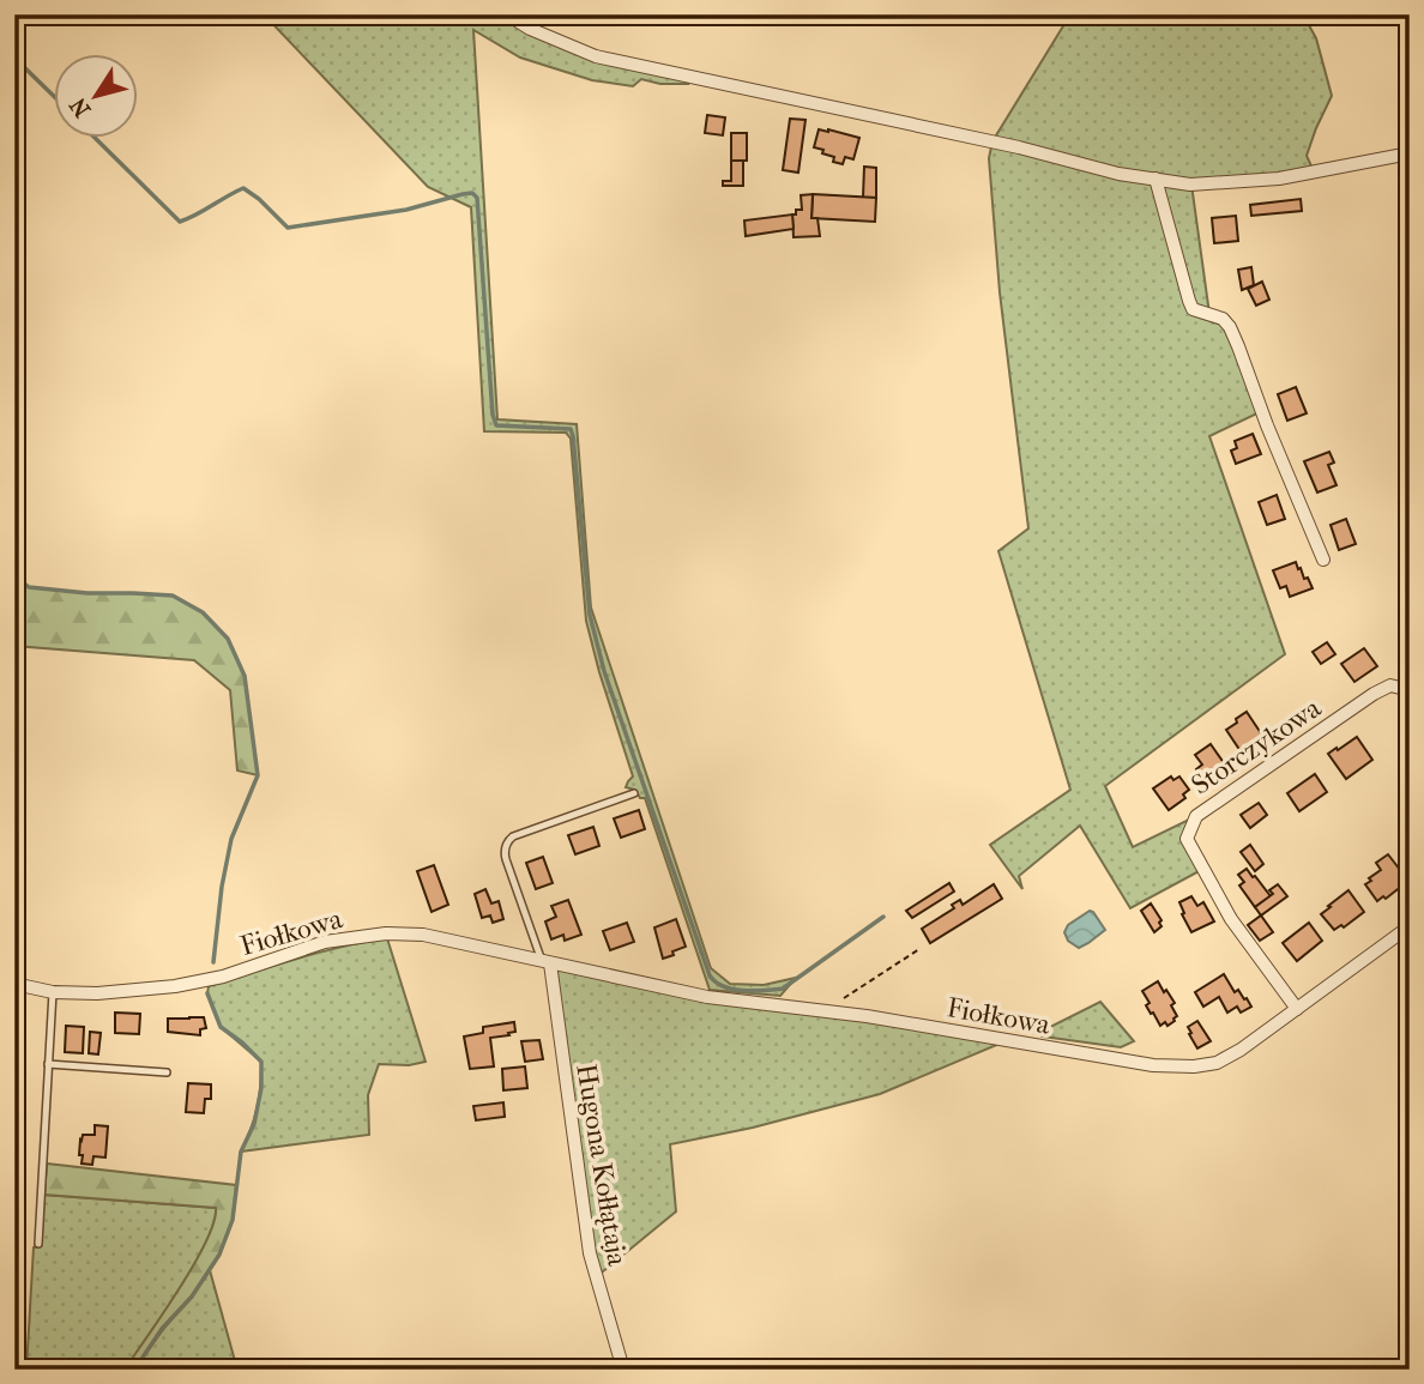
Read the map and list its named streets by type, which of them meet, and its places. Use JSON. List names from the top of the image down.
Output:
{
  "streets": {
    "street": ["Storczykowa", "Fiołkowa", "Hugona Kołłątaja"]
  },
  "crossings": [
    ["Storczykowa", "Fiołkowa"],
    ["Fiołkowa", "Hugona Kołłątaja"]
  ],
  "north": "bottom left"
}
